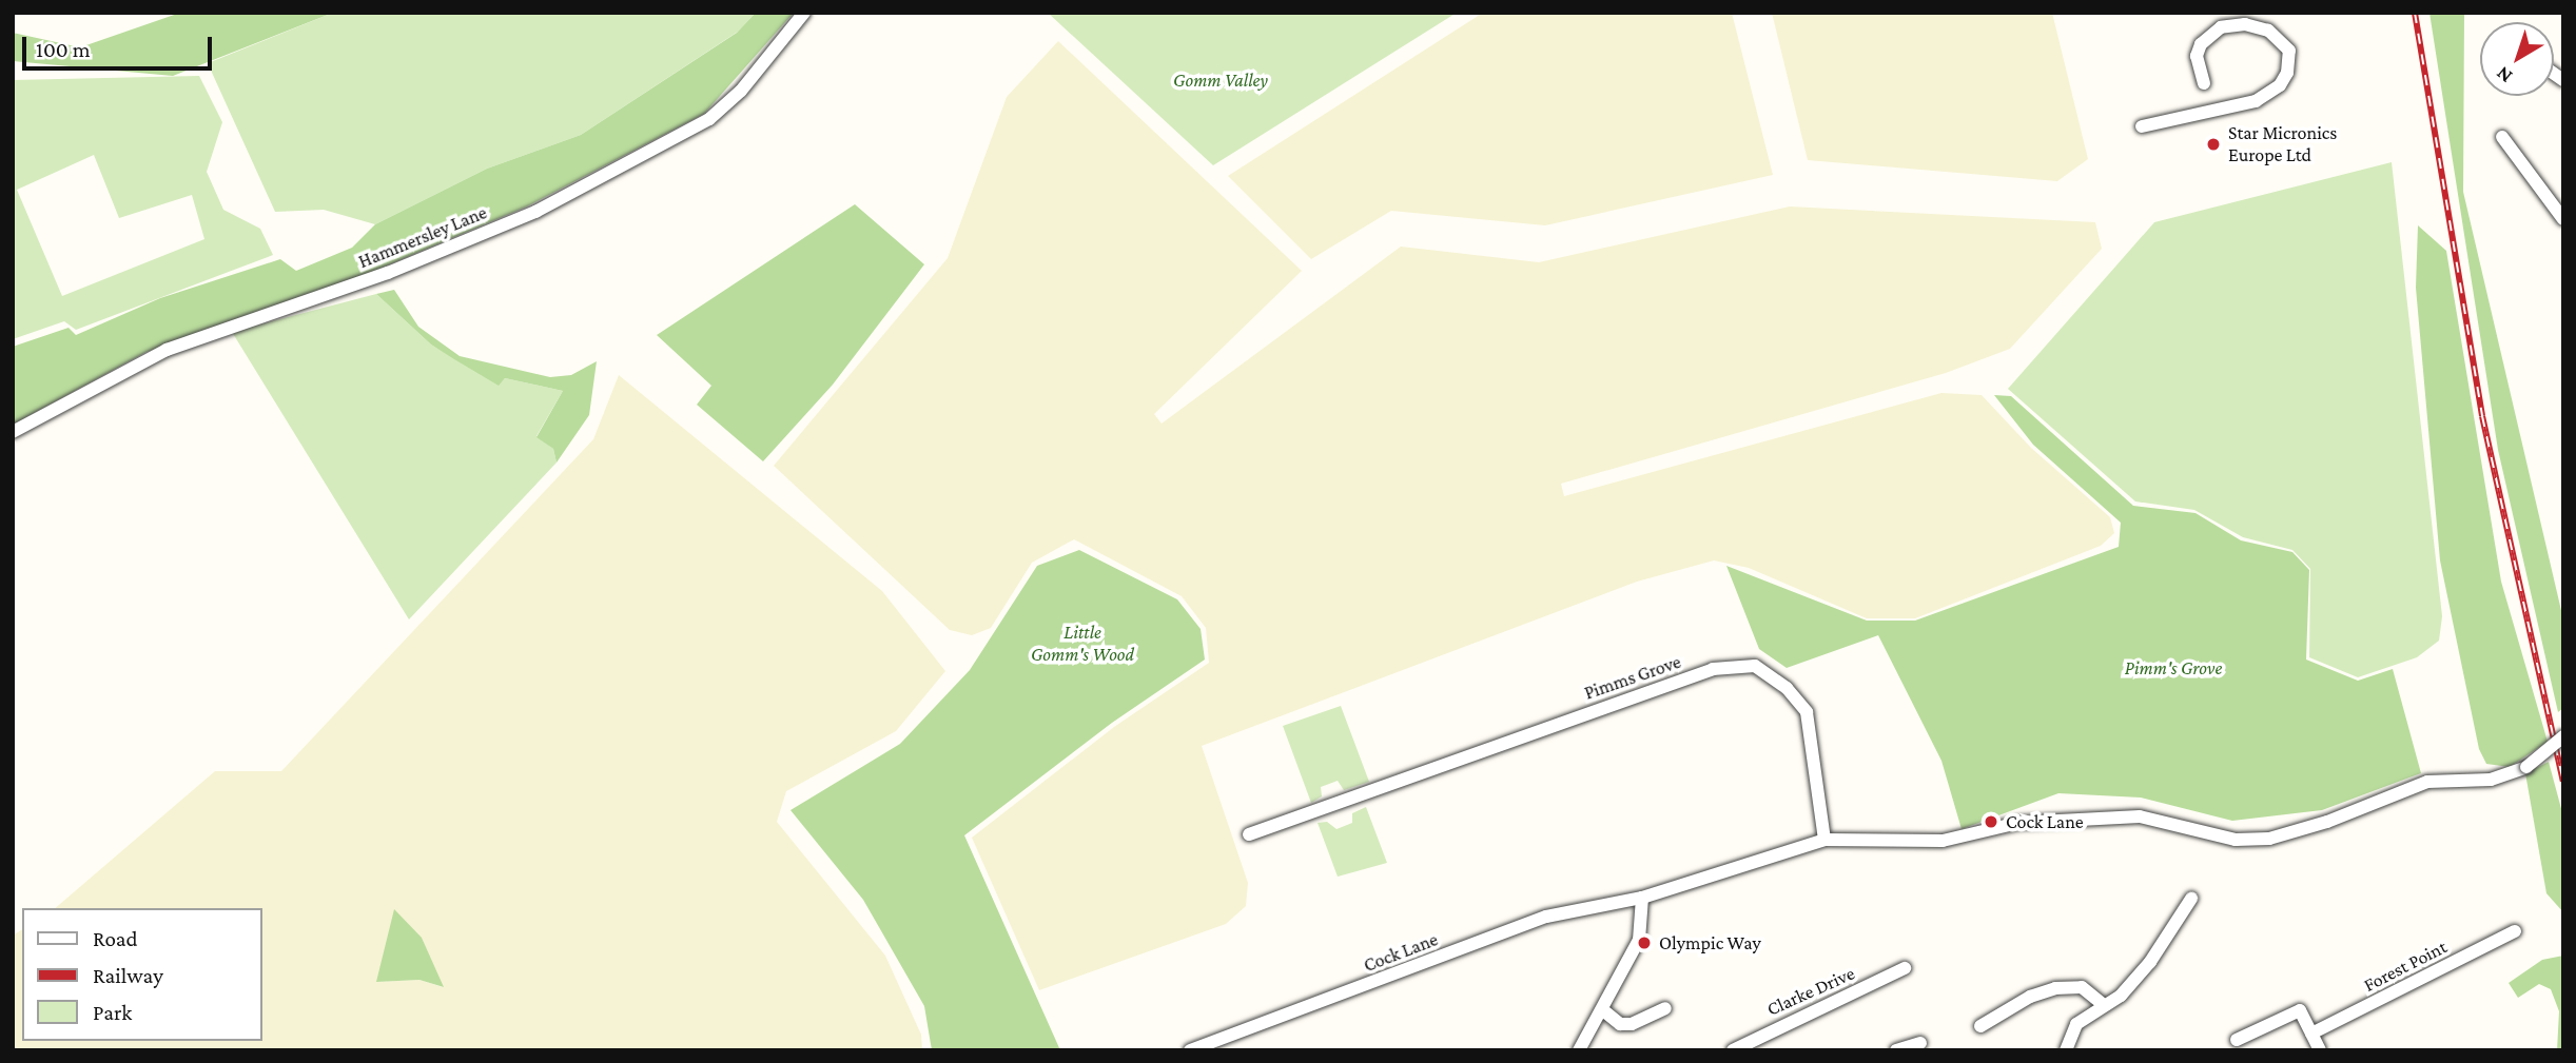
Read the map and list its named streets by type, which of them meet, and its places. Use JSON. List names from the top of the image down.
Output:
{
  "streets": {
    "street": [
      "Hammersley Lane",
      "Pimms Grove",
      "Cock Lane",
      "Forest Point",
      "Clarke Drive"
    ]
  },
  "crossings": [
    ["Pimms Grove", "Cock Lane"]
  ],
  "parks": ["Gomm Valley", "Little Gomm's Wood", "Pimm's Grove"],
  "places": ["Star Micronics Europe Ltd", "Cock Lane", "Olympic Way"],
  "legend": ["Road", "Railway", "Park"],
  "scale_bar": "100 m",
  "north": "bottom left"
}
